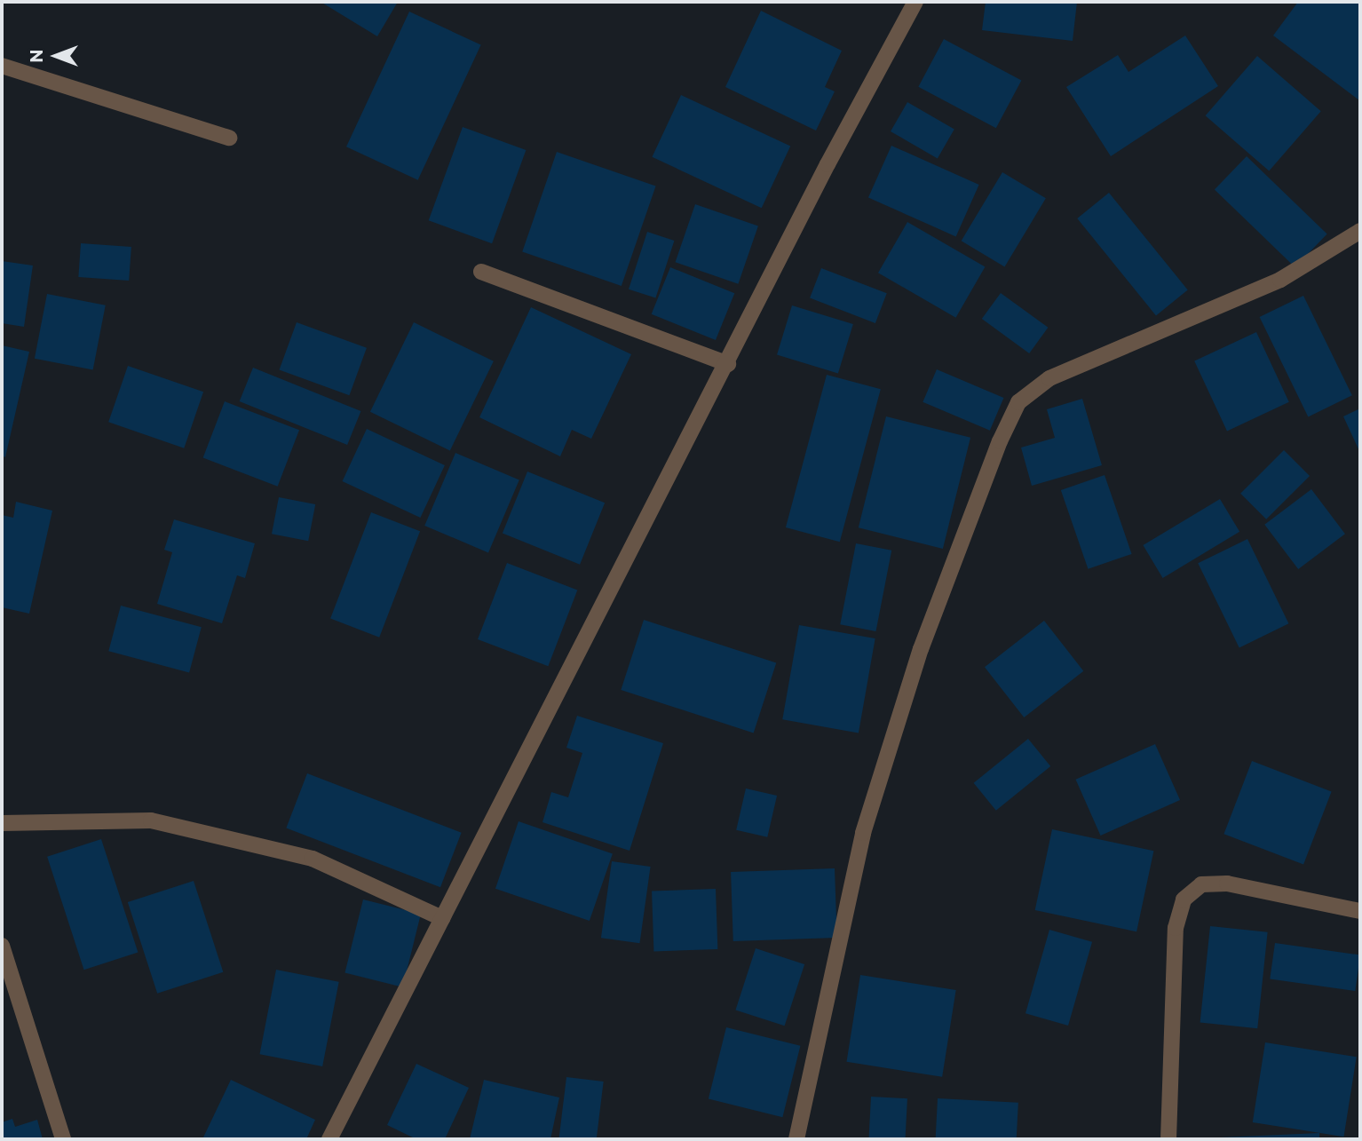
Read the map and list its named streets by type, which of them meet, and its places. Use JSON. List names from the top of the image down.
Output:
{
  "north": "left"
}
